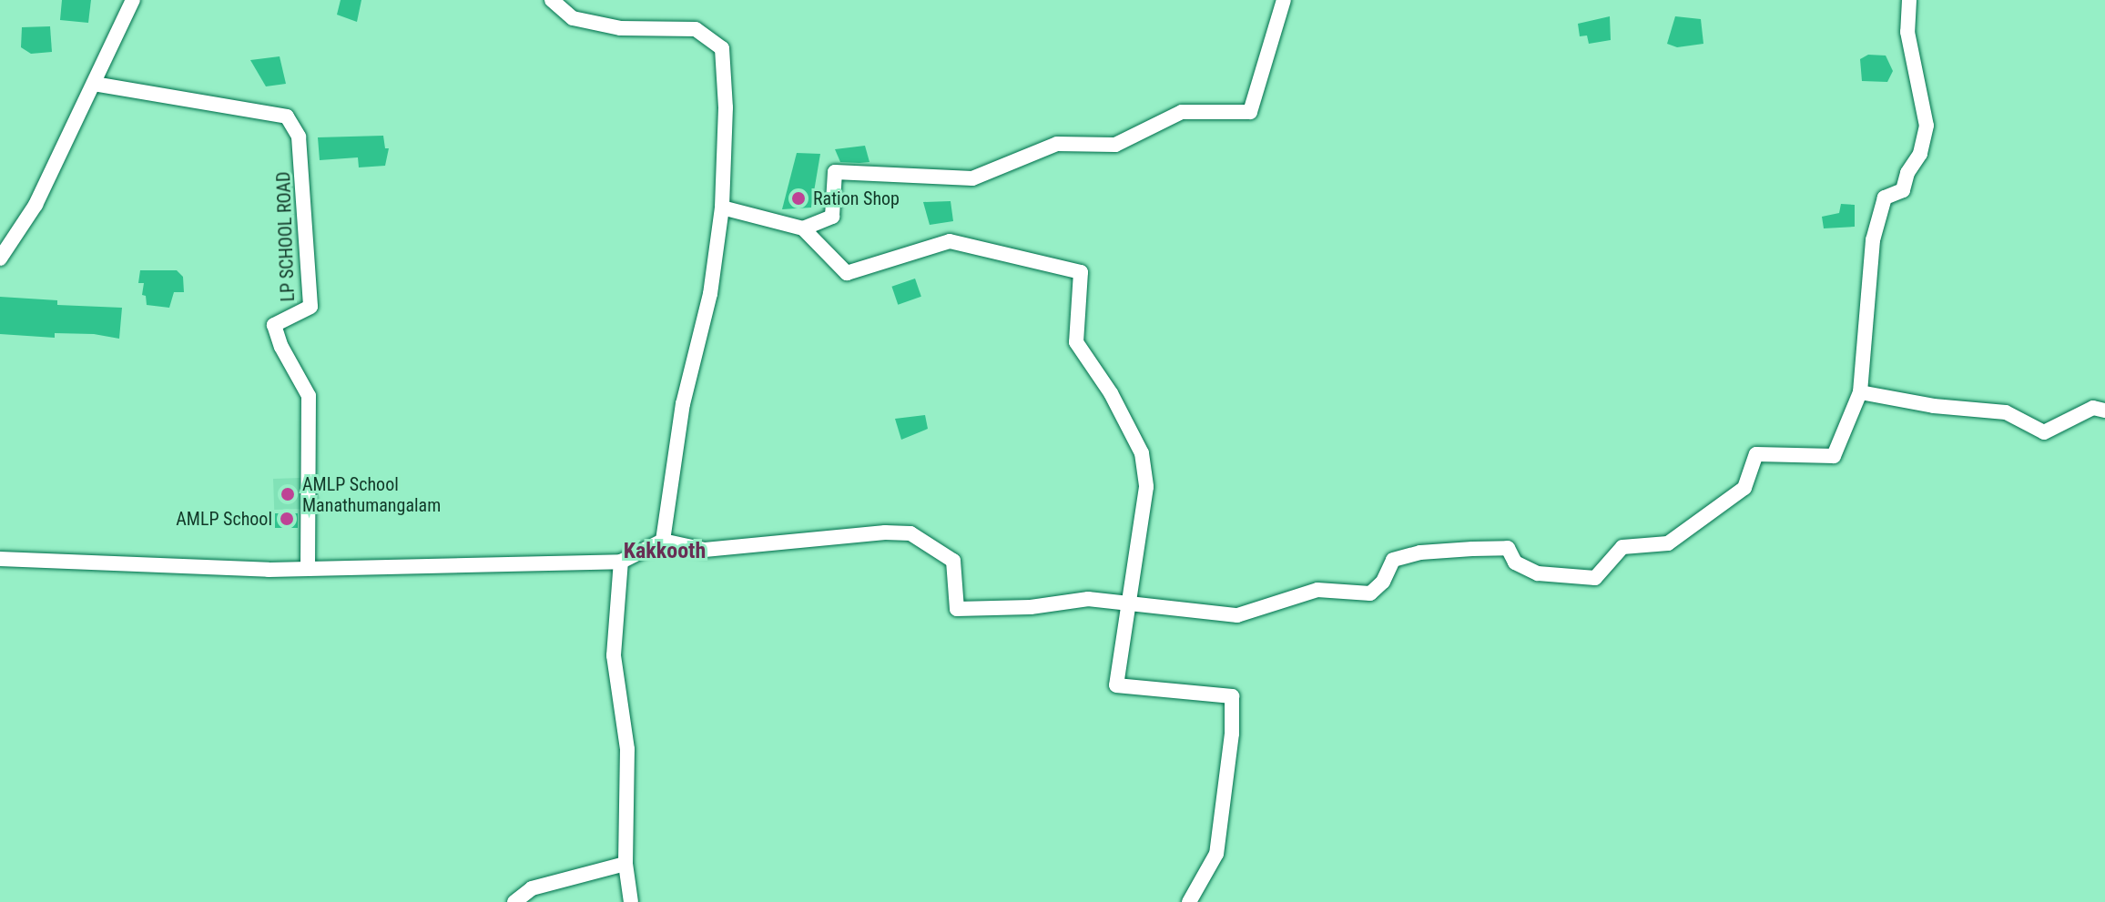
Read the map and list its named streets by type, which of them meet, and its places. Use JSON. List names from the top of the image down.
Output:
{
  "streets": {
    "street": ["LP SCHOOL ROAD"]
  },
  "districts": ["Kakkooth"],
  "places": ["Ration Shop", "AMLP School Manathumangalam", "AMLP School"]
}
